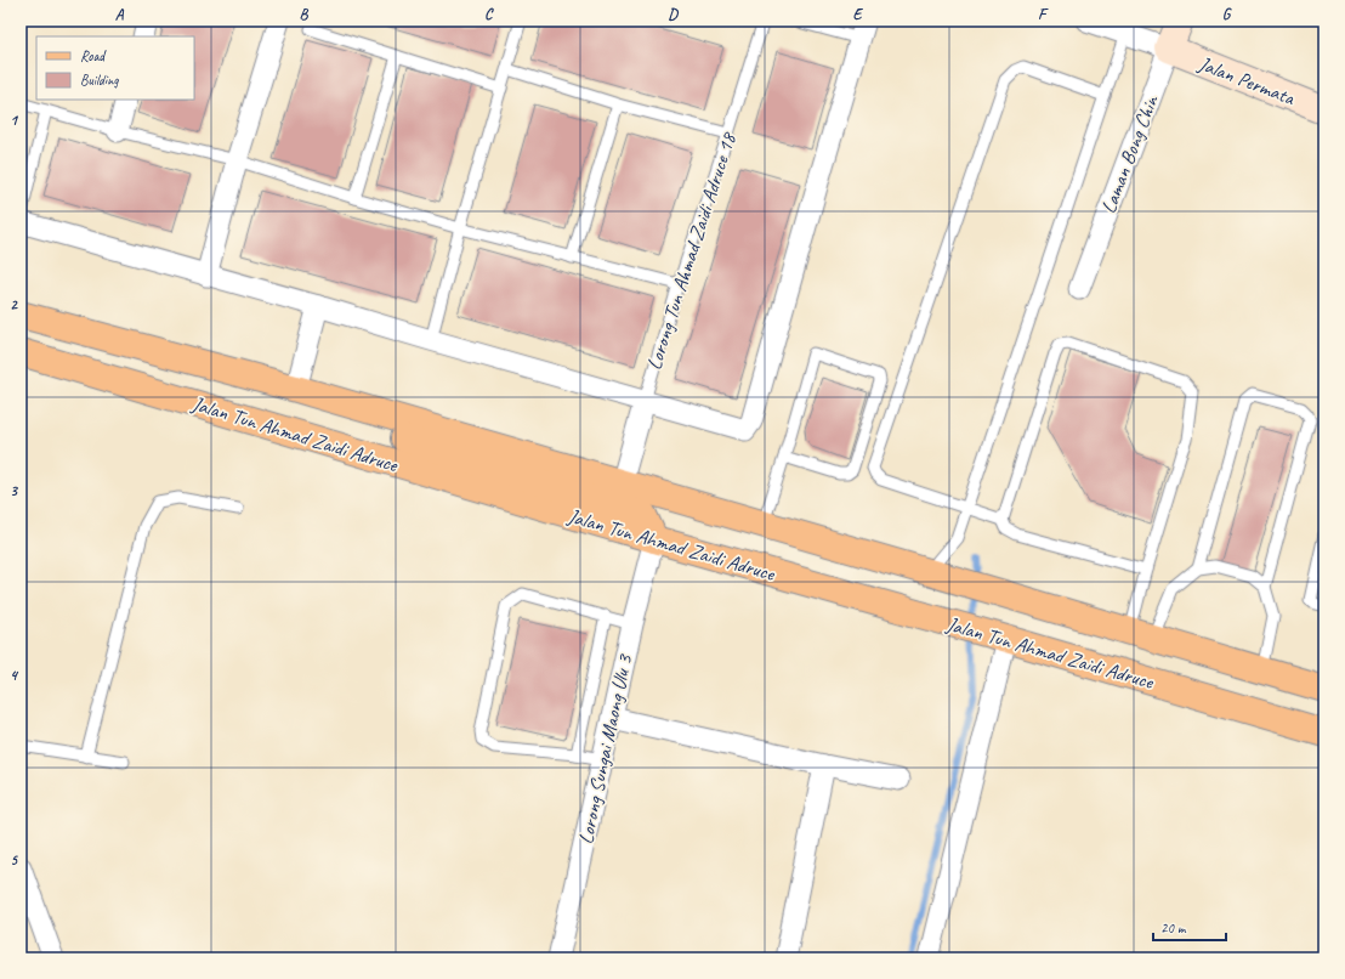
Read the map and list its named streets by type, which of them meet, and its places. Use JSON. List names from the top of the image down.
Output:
{
  "streets": {
    "main road": ["Jalan Tun Ahmad Zaidi Adruce"],
    "street": [
      "Jalan Permata",
      "Laman Bong Chin",
      "Lorong Tun Ahmad Zaidi Adruce 18",
      "Lorong Sungai Maong Ulu 3"
    ]
  },
  "crossings": [
    ["Jalan Permata", "Laman Bong Chin"],
    ["Lorong Tun Ahmad Zaidi Adruce 18", "Jalan Tun Ahmad Zaidi Adruce"],
    ["Jalan Tun Ahmad Zaidi Adruce", "Lorong Sungai Maong Ulu 3"]
  ],
  "legend": ["Road", "Building"],
  "scale_bar": "20 m",
  "grid": {
    "columns": [
      "A",
      "B",
      "C",
      "D",
      "E",
      "F",
      "G"
    ],
    "rows": [
      "1",
      "2",
      "3",
      "4",
      "5"
    ]
  }
}
